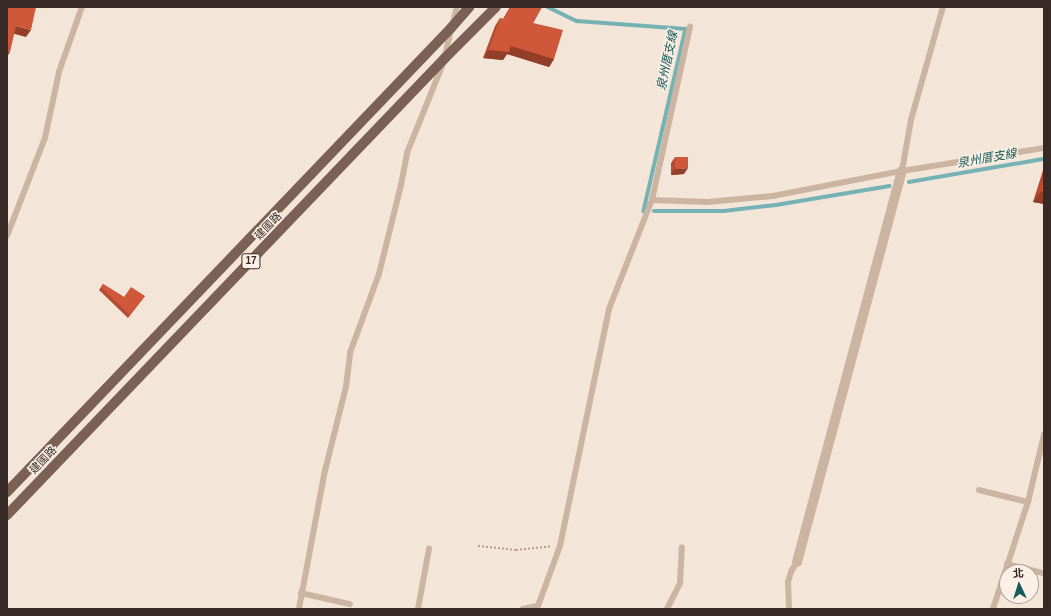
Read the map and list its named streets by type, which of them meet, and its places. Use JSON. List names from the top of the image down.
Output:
{
  "streets": {
    "main road": ["建國路", "17"]
  },
  "water": ["泉州厝支線"],
  "north": "top"
}
